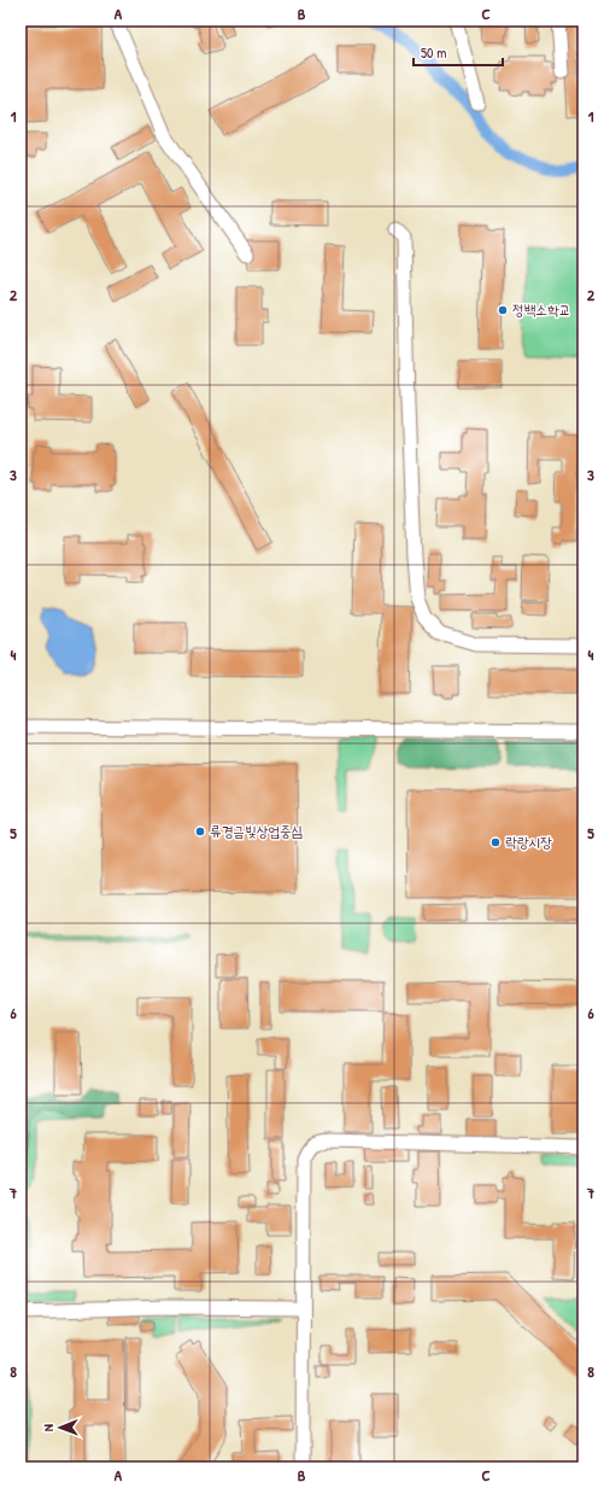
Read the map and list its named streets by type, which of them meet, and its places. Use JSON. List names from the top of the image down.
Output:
{
  "places": ["정백소학교", "류경금빛상업중심", "락랑시장"],
  "scale_bar": "50 m",
  "north": "left",
  "grid": {
    "columns": ["A", "B", "C"],
    "rows": [
      "1",
      "2",
      "3",
      "4",
      "5",
      "6",
      "7",
      "8"
    ]
  }
}
